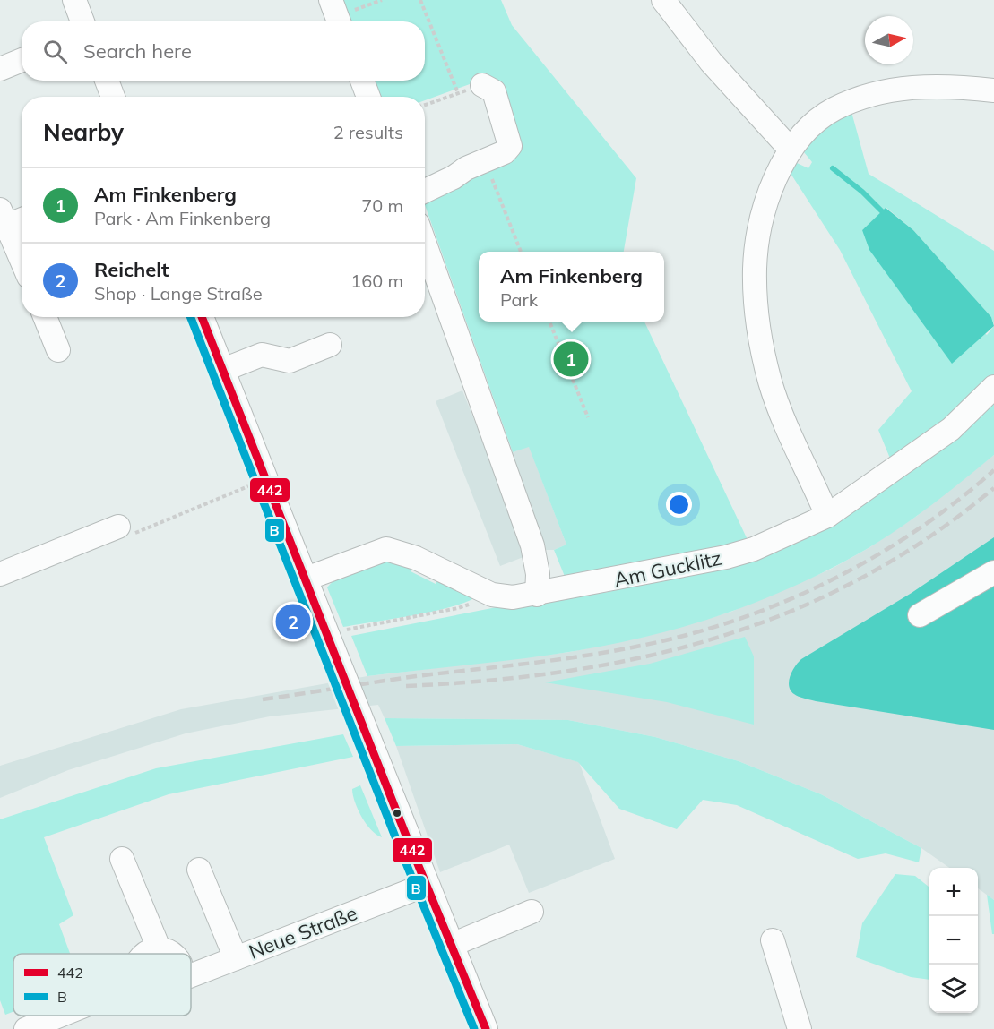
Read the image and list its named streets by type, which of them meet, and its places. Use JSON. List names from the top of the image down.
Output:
{
  "streets": {
    "street": ["Am Gucklitz", "Neue Straße"]
  },
  "lines": ["transit line 442", "transit line B"],
  "legend": ["442", "B"],
  "north": "right",
  "page": {
    "search": "Search here",
    "heading": ["Nearby", "2 results"],
    "list": [
      {
        "mark": "1",
        "name": "Am Finkenberg",
        "note": "Park · Am Finkenberg",
        "value": "70 m"
      },
      {
        "mark": "2",
        "name": "Reichelt",
        "note": "Shop · Lange Straße",
        "value": "160 m"
      }
    ],
    "popup": ["Am Finkenberg", "Park"],
    "pins": ["1", "2"],
    "map_buttons": ["+", "−"]
  }
}
